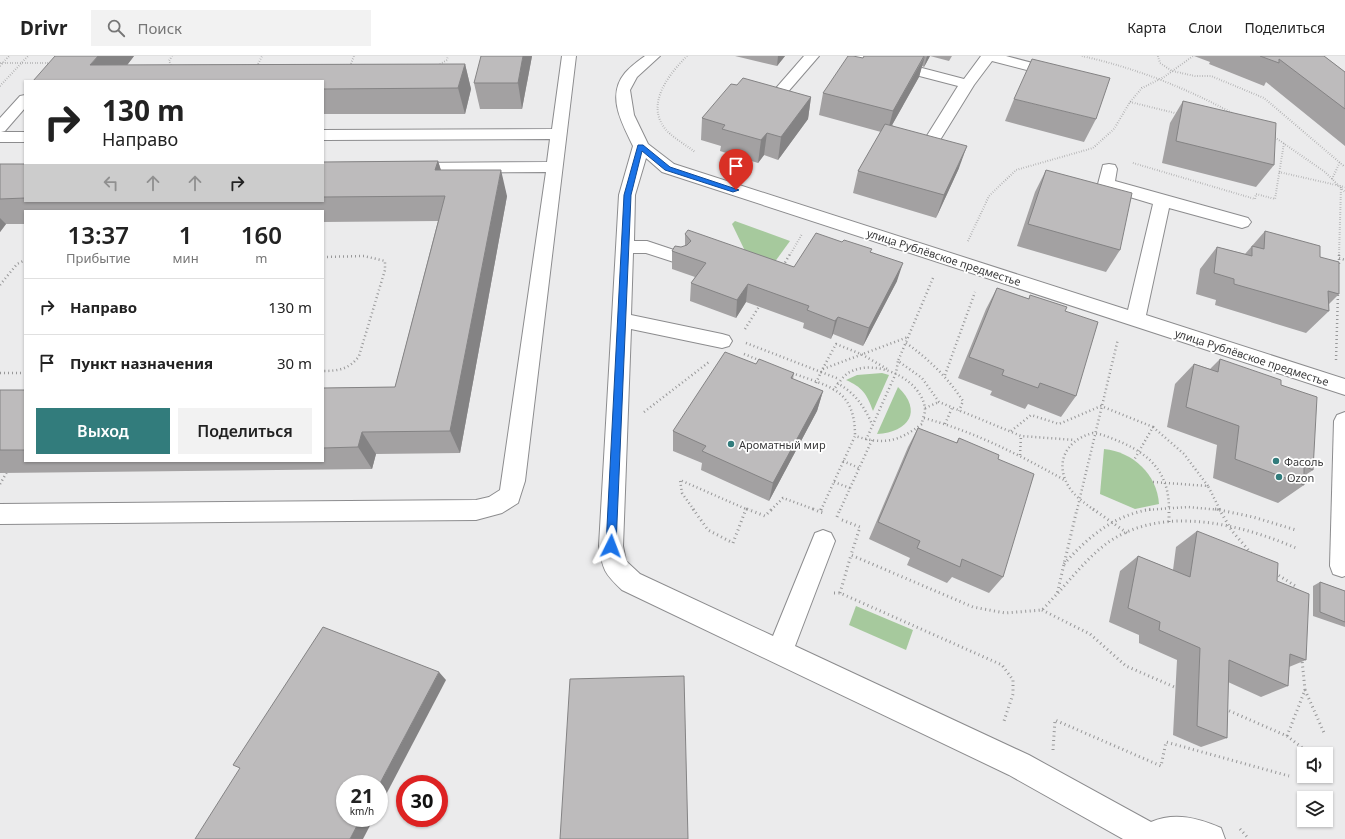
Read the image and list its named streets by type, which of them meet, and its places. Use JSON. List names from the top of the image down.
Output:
{
  "streets": {
    "street": ["улица Рублёвское предместье"]
  },
  "places": ["Ароматный мир", "Фасоль", "Ozon"],
  "page": {
    "header": "Drivr",
    "search": "Поиск",
    "nav": ["Карта", "Слои", "Поделиться"],
    "turn": ["130 m", "Направо"],
    "eta": [
      "13:37",
      "Прибытие",
      "1",
      "мин",
      "160",
      "m"
    ],
    "list": [
      {
        "name": "Направо",
        "value": "130 m"
      },
      {
        "name": "Пункт назначения",
        "value": "30 m"
      }
    ],
    "buttons": ["Выход", "Поделиться"],
    "speed": "21 km/h",
    "limit": "30"
  }
}
